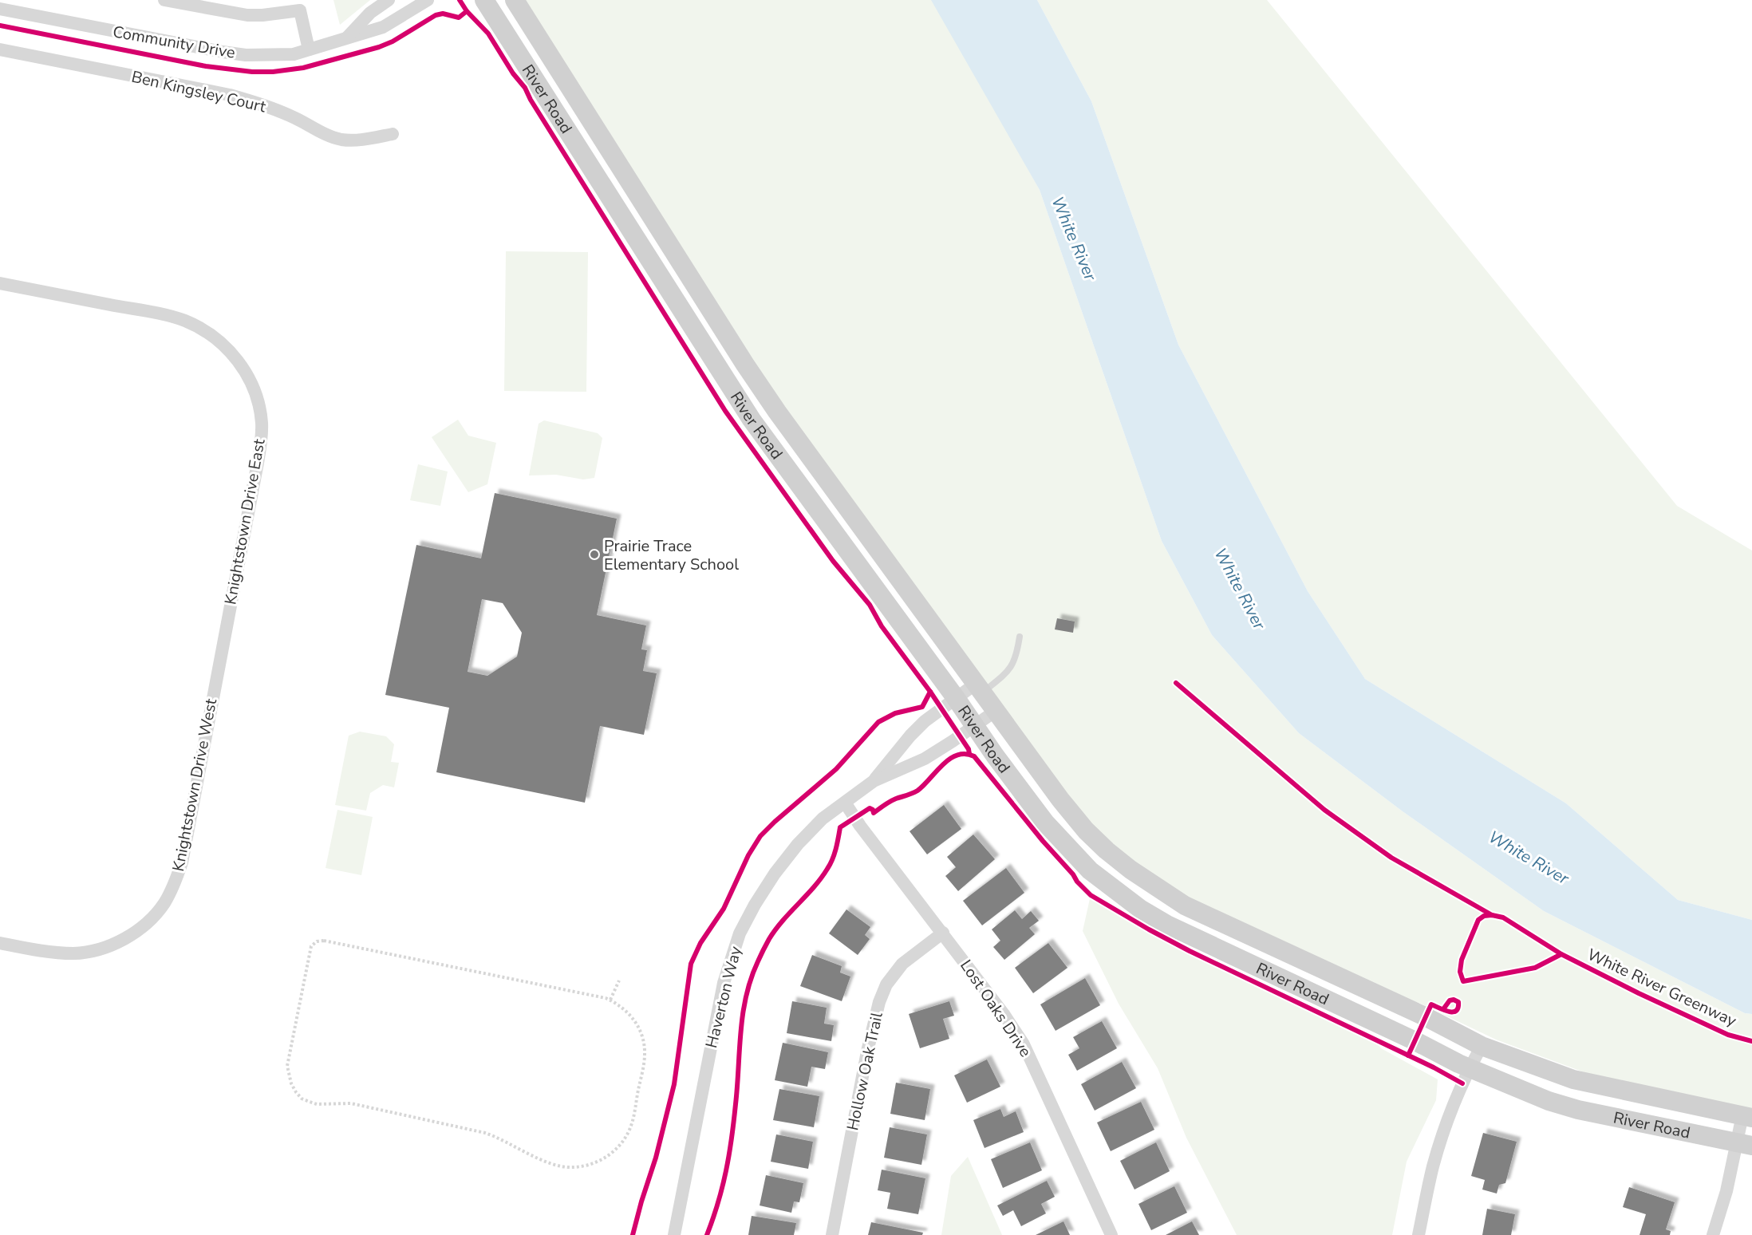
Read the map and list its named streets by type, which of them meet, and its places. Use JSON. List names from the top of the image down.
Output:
{
  "streets": {
    "main road": ["River Road"],
    "street": [
      "Community Drive",
      "Ben Kingsley Court",
      "Knightstown Drive East",
      "Knightstown Drive West",
      "Haverton Way",
      "Lost Oaks Drive",
      "Hollow Oak Trail"
    ],
    "cycle path": ["White River Greenway"]
  },
  "crossings": [
    ["River Road", "Haverton Way"],
    ["Knightstown Drive East", "Knightstown Drive West"],
    ["Haverton Way", "Lost Oaks Drive"],
    ["Lost Oaks Drive", "Hollow Oak Trail"]
  ],
  "water": ["White River"],
  "places": ["Prairie Trace Elementary School"]
}
